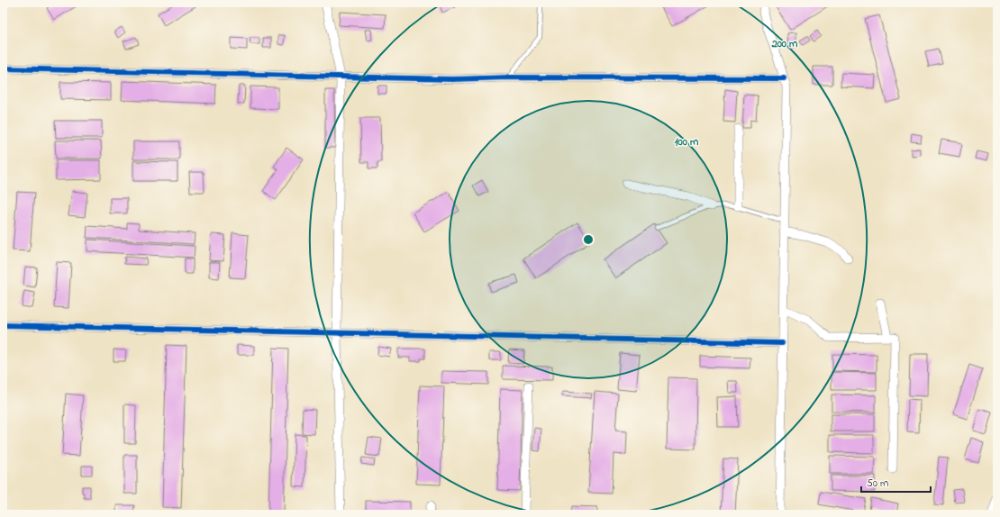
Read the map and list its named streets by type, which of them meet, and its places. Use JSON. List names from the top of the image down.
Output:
{
  "scale_bar": "50 m",
  "rings": ["200 m", "100 m"]
}
